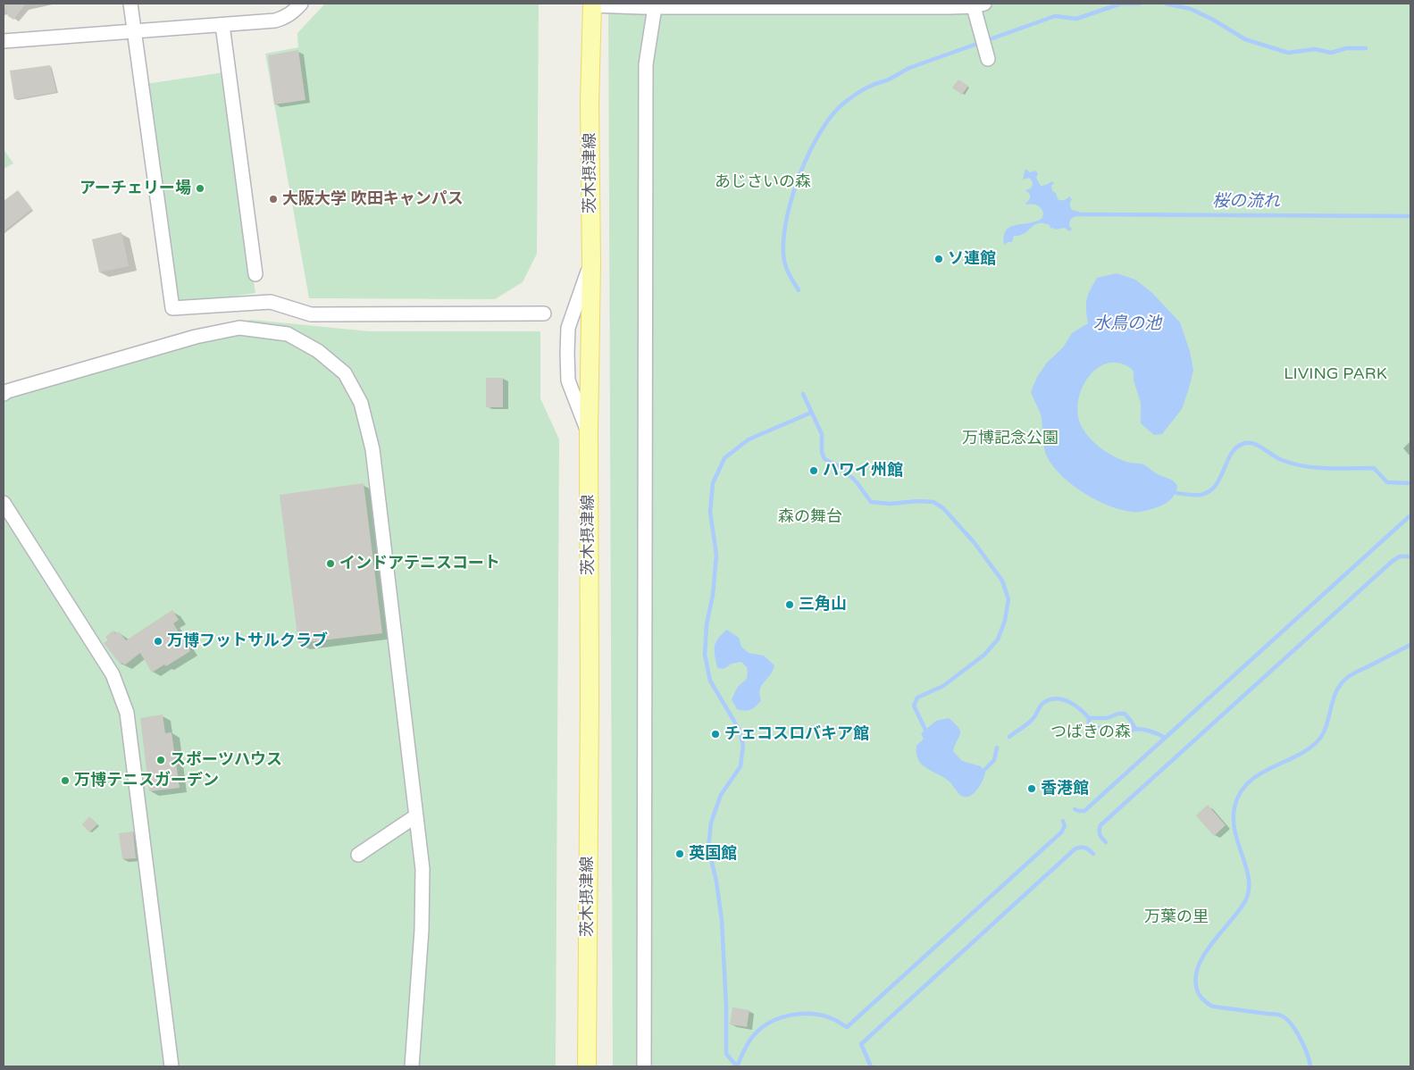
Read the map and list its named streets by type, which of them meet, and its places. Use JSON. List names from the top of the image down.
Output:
{
  "streets": {
    "main road": ["茨木摂津線"]
  },
  "water": ["桜の流れ", "水鳥の池"],
  "parks": [
    "あじさいの森",
    "LIVING PARK",
    "万博記念公園",
    "森の舞台",
    "つばきの森",
    "万葉の里"
  ],
  "places": [
    "アーチェリー場",
    "大阪大学 吹田キャンパス",
    "ソ連館",
    "ハワイ州館",
    "インドアテニスコート",
    "三角山",
    "万博フットサルクラブ",
    "チェコスロバキア館",
    "スポーツハウス",
    "万博テニスガーデン",
    "香港館",
    "英国館"
  ]
}
